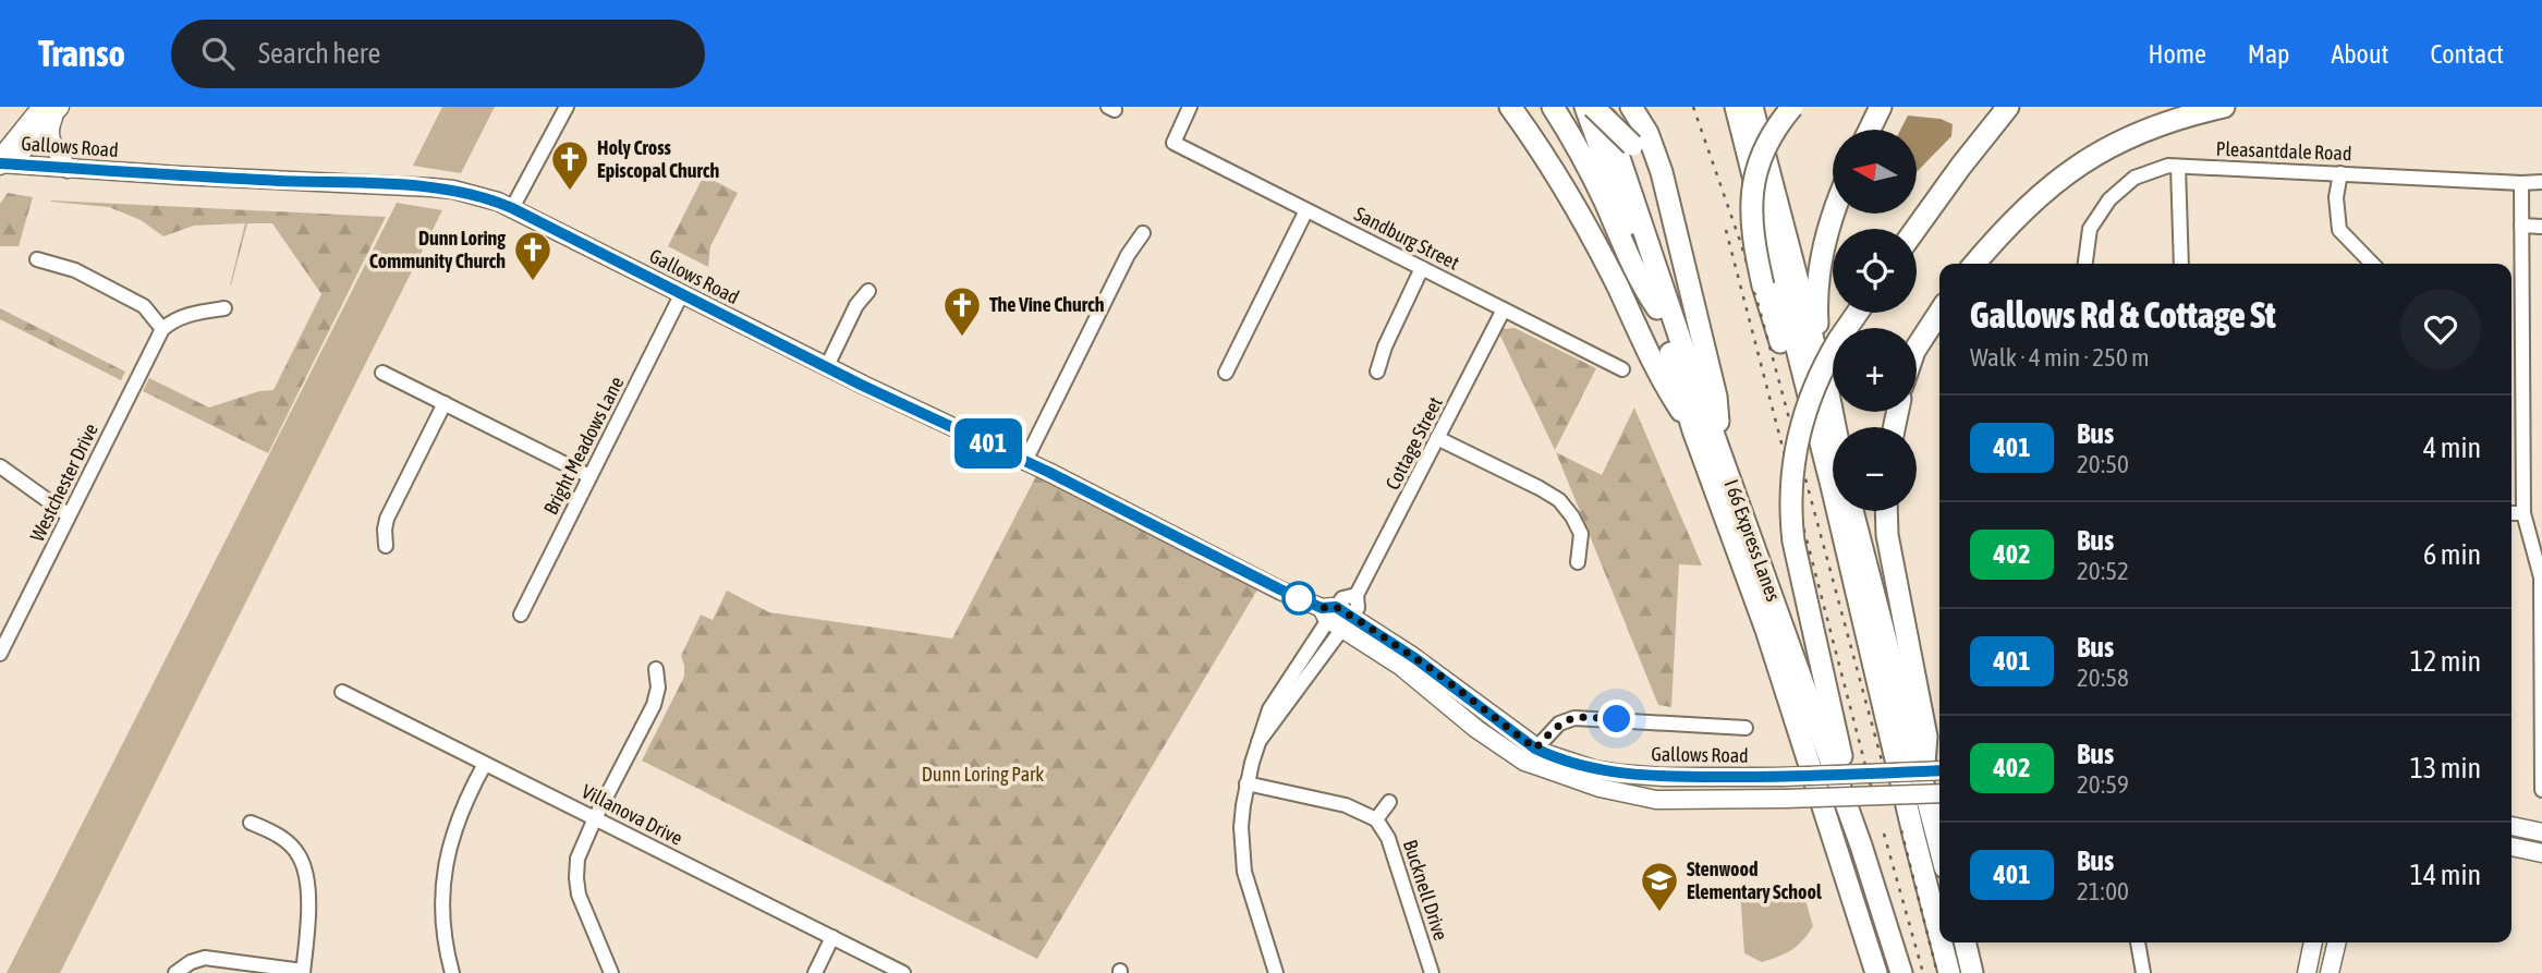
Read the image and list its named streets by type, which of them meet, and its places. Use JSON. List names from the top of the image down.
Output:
{
  "streets": {
    "highway": ["I 66 Express Lanes"],
    "main road": ["Gallows Road"],
    "street": [
      "Pleasantdale Road",
      "Sandburg Street",
      "Cottage Street",
      "Bright Meadows Lane",
      "Westchester Drive",
      "Villanova Drive",
      "Bucknell Drive"
    ]
  },
  "crossings": [
    ["Gallows Road", "Cottage Street"],
    ["Gallows Road", "Bright Meadows Lane"],
    ["Sandburg Street", "Cottage Street"]
  ],
  "parks": ["Dunn Loring Park"],
  "places": {
    "church": ["Holy Cross Episcopal Church", "Dunn Loring Community Church", "The Vine Church"],
    "school or university": ["Stenwood Elementary School"]
  },
  "lines": ["bus line 401"],
  "north": "left",
  "page": {
    "header": "Transo",
    "search": "Search here",
    "nav": [
      "Home",
      "Map",
      "About",
      "Contact"
    ],
    "on_map": "401",
    "map_buttons": ["+", "−"],
    "heading": ["Gallows Rd & Cottage St", "Walk · 4 min · 250 m"],
    "list": [
      {
        "mark": "401",
        "name": "Bus",
        "note": "20:50",
        "value": "4 min"
      },
      {
        "mark": "402",
        "name": "Bus",
        "note": "20:52",
        "value": "6 min"
      },
      {
        "mark": "401",
        "name": "Bus",
        "note": "20:58",
        "value": "12 min"
      },
      {
        "mark": "402",
        "name": "Bus",
        "note": "20:59",
        "value": "13 min"
      },
      {
        "mark": "401",
        "name": "Bus",
        "note": "21:00",
        "value": "14 min"
      }
    ]
  }
}
